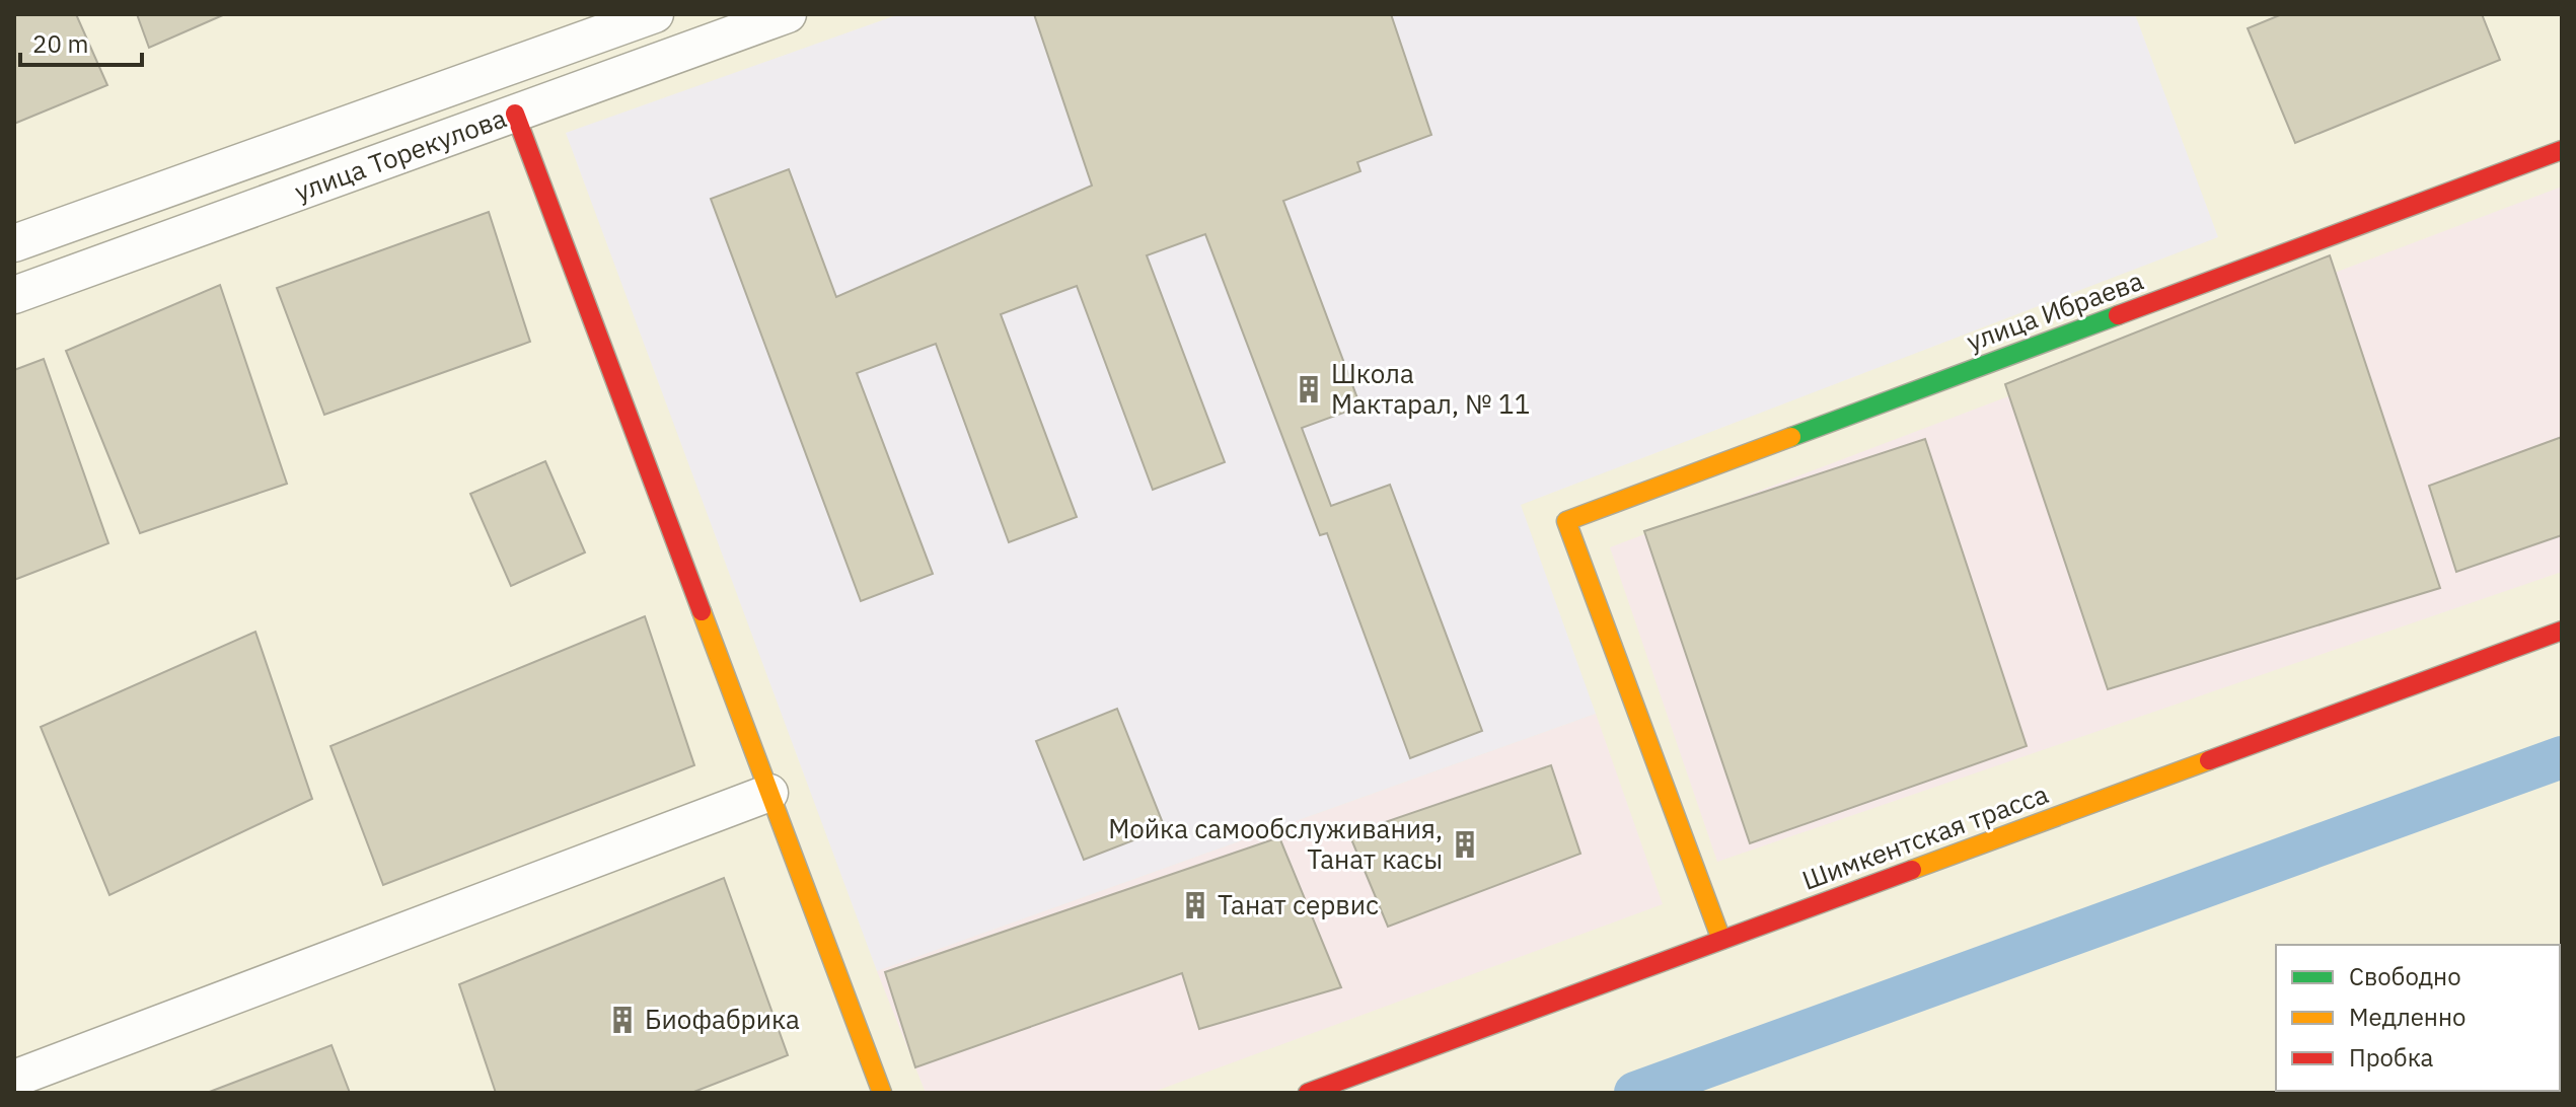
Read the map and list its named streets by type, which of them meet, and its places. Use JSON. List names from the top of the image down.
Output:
{
  "streets": {
    "street": ["улица Торекулова", "улица Ибраева", "Шимкентская трасса"]
  },
  "crossings": [
    ["улица Ибраева", "Шимкентская трасса"]
  ],
  "places": {
    "building": [
      "Школа Мактарал, № 11",
      "Мойка самообслуживания, Танат касы",
      "Танат сервис",
      "Биофабрика"
    ]
  },
  "legend": ["Свободно", "Медленно", "Пробка"],
  "scale_bar": "20 m"
}
